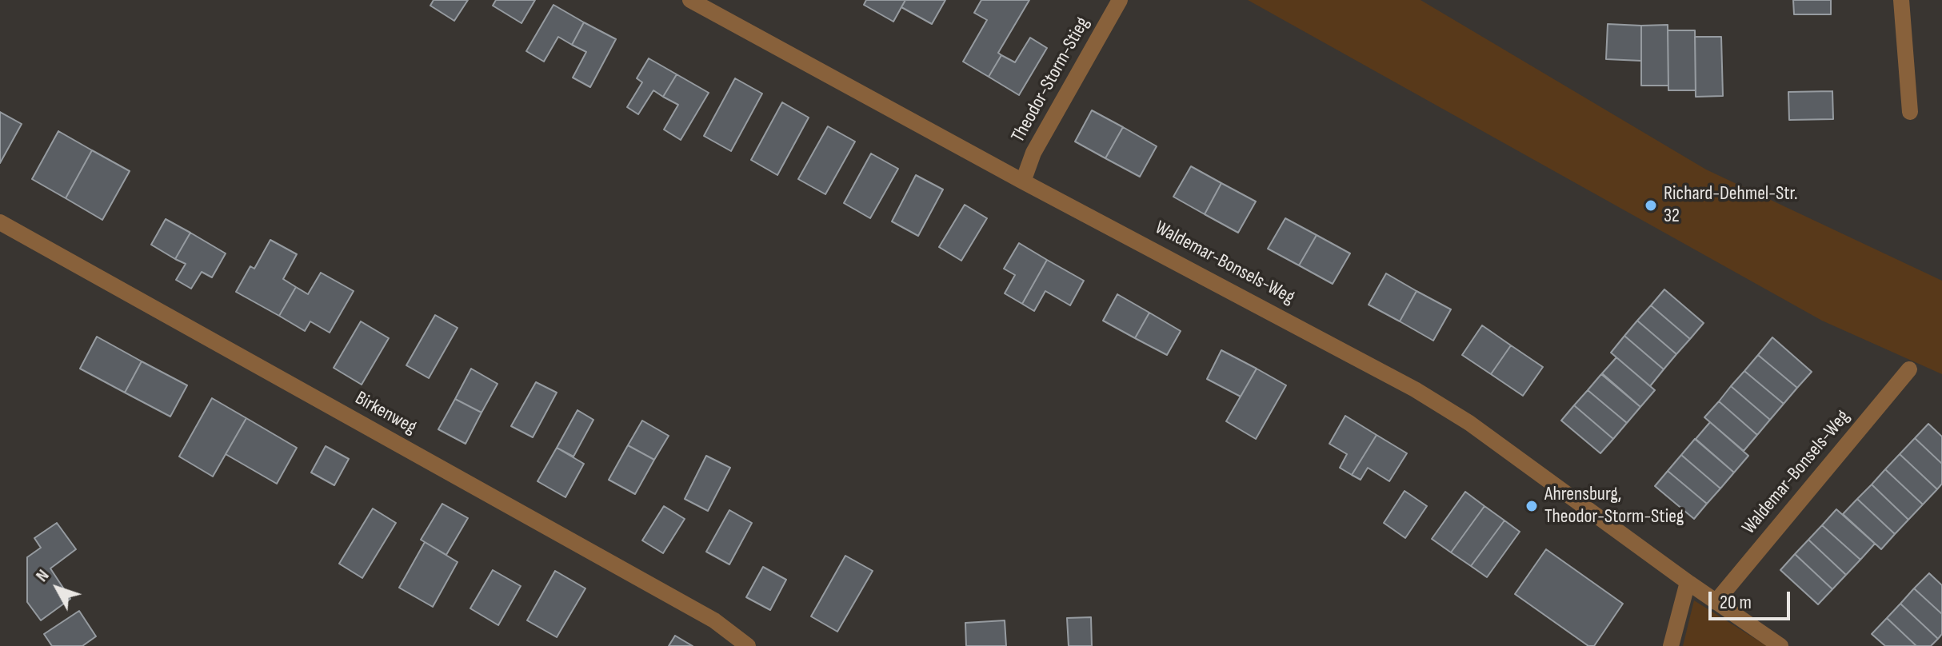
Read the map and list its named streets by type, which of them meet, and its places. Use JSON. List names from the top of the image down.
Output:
{
  "streets": {
    "street": ["Theodor-Storm-Stieg", "Waldemar-Bonsels-Weg", "Birkenweg"]
  },
  "crossings": [
    ["Theodor-Storm-Stieg", "Waldemar-Bonsels-Weg"]
  ],
  "places": ["Richard-Dehmel-Str. 32", "Ahrensburg, Theodor-Storm-Stieg"],
  "scale_bar": "20 m",
  "north": "top left"
}
